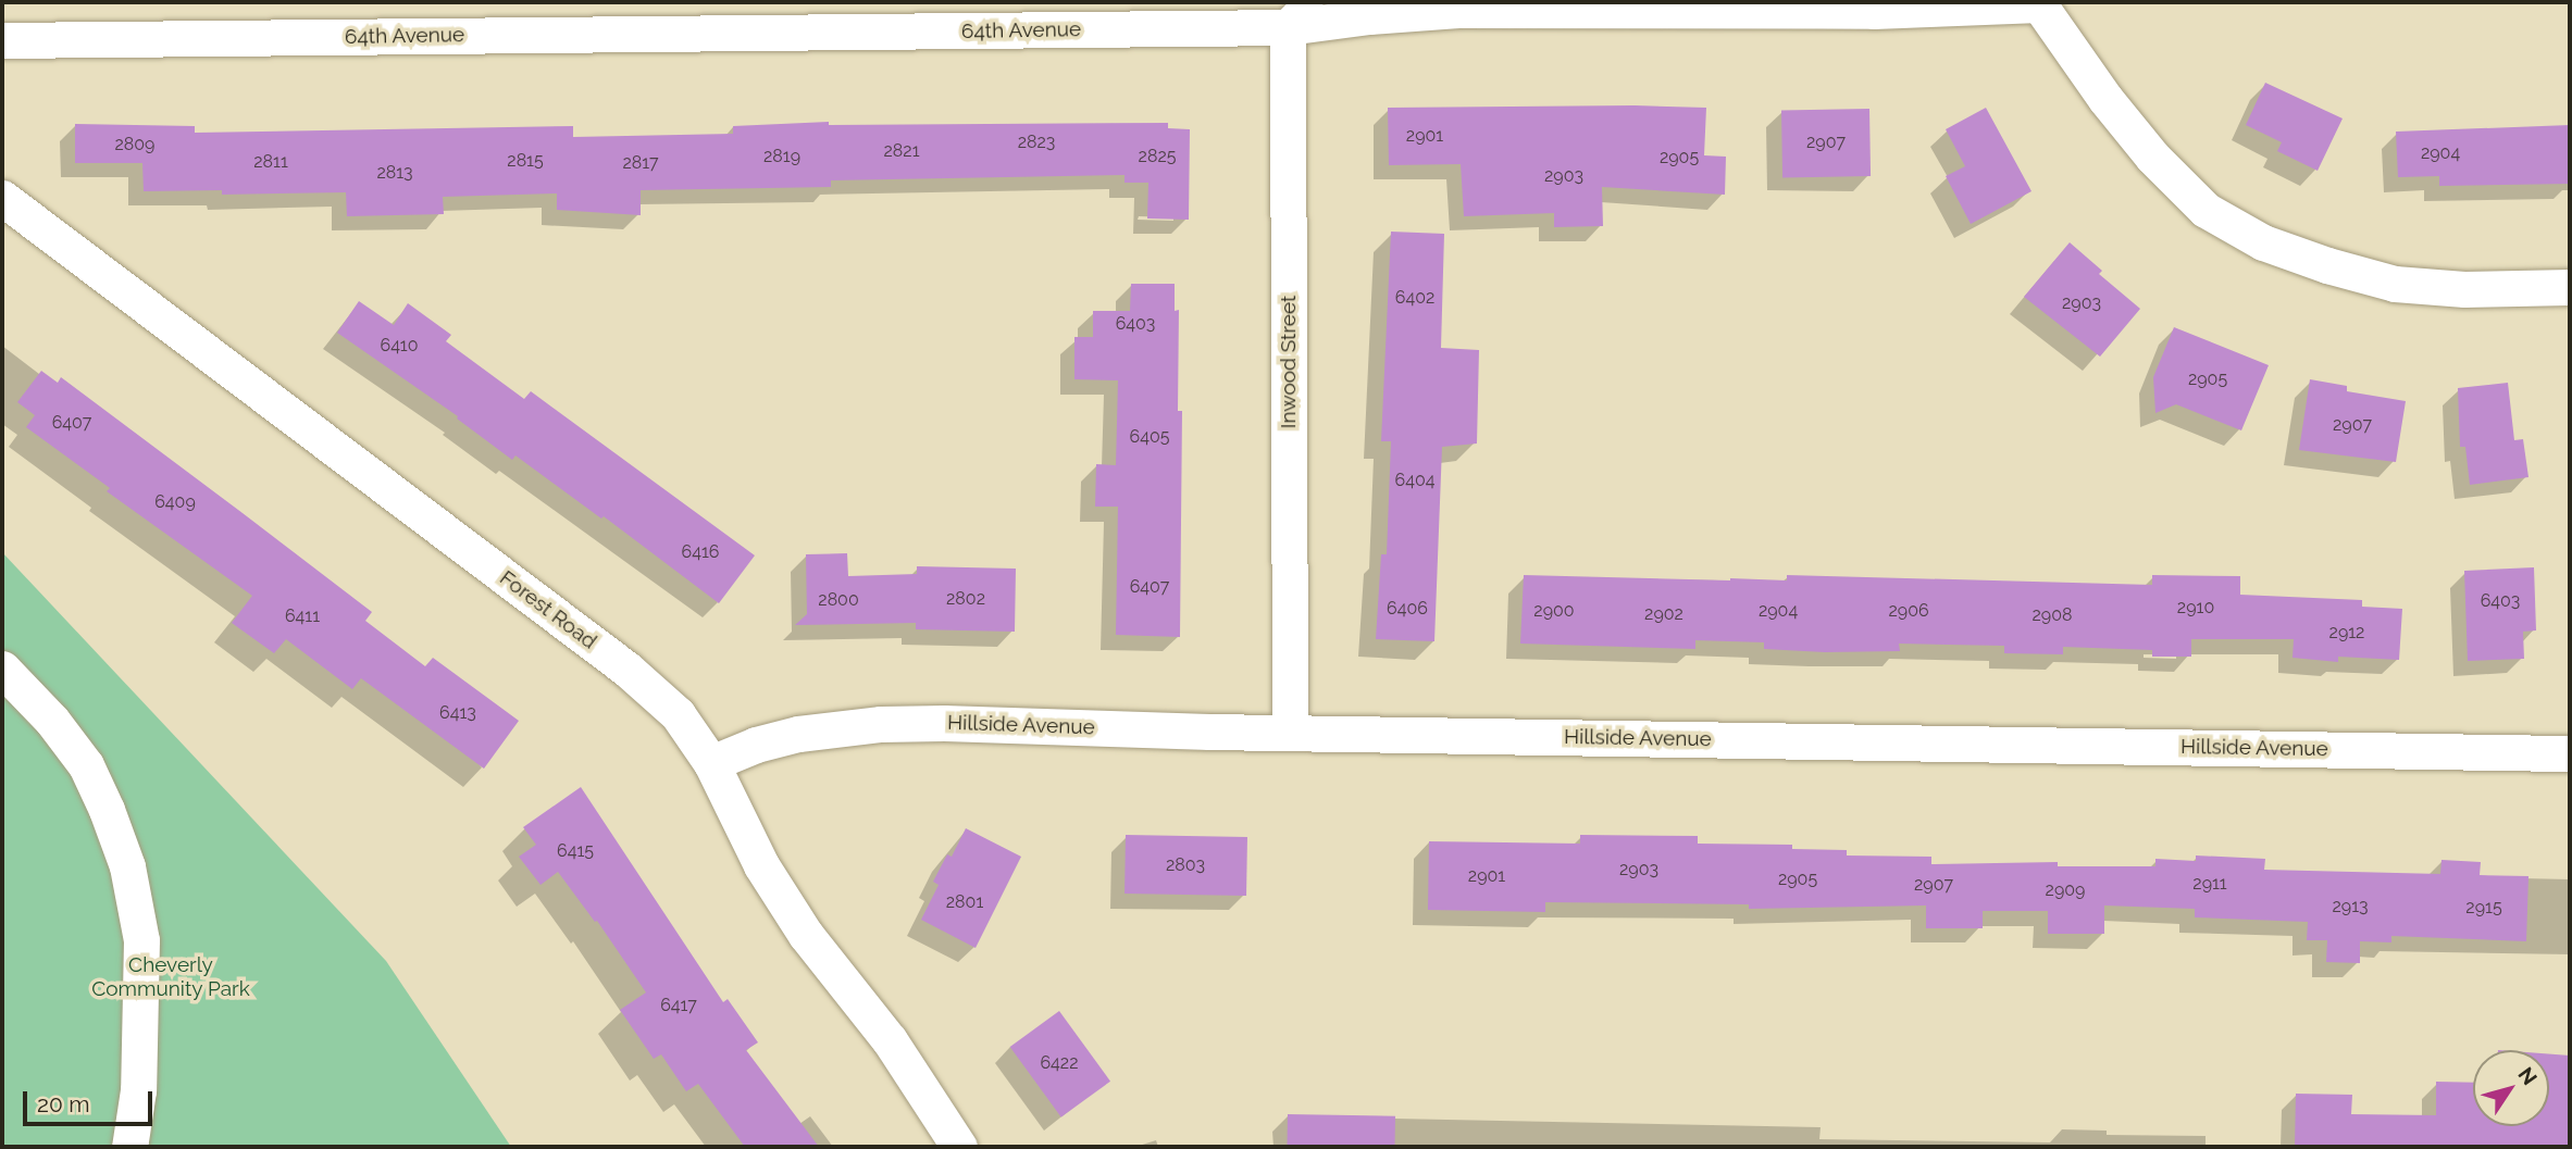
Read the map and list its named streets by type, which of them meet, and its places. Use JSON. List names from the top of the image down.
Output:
{
  "streets": {
    "street": [
      "64th Avenue",
      "Inwood Street",
      "Forest Road",
      "Hillside Avenue"
    ]
  },
  "crossings": [
    ["64th Avenue", "Inwood Street"],
    ["Inwood Street", "Hillside Avenue"],
    ["Forest Road", "Hillside Avenue"]
  ],
  "parks": ["Cheverly Community Park"],
  "house_numbers": [
    "2901",
    "2823",
    "2907",
    "2809",
    "2821",
    "2904",
    "2819",
    "2825",
    "2905",
    "2815",
    "2811",
    "2817",
    "2813",
    "2903",
    "6402",
    "2903",
    "6403",
    "6410",
    "2905",
    "6407",
    "2907",
    "6405",
    "6404",
    "6409",
    "6416",
    "6407",
    "2802",
    "2800",
    "6403",
    "2910",
    "6406",
    "2900",
    "2904",
    "2906",
    "2902",
    "2908",
    "6411",
    "2912",
    "6413",
    "6415",
    "2803",
    "2903",
    "2901",
    "2905",
    "2911",
    "2907",
    "2909",
    "2801",
    "2913",
    "2915",
    "6417",
    "6422"
  ],
  "scale_bar": "20 m",
  "north": "top right"
}
